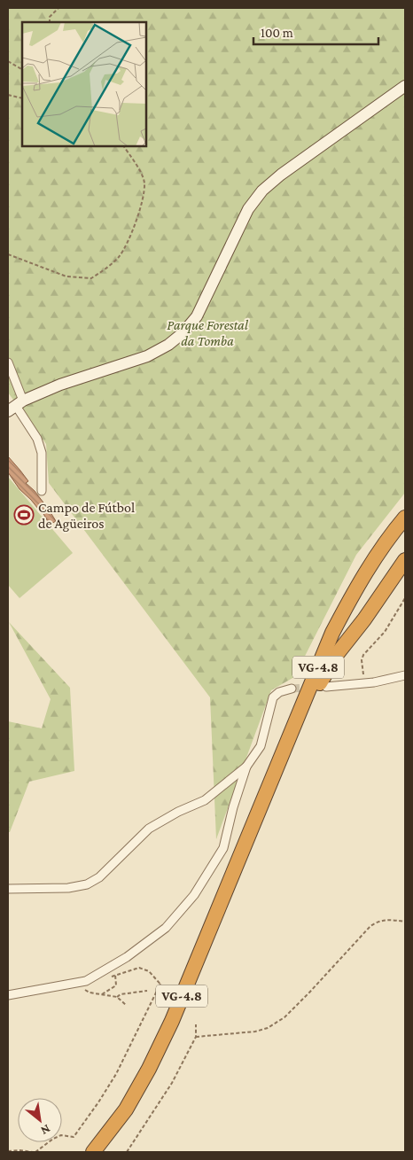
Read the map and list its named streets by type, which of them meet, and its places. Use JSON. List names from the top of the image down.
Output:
{
  "streets": {
    "highway": ["VG-4.8"]
  },
  "parks": ["Parque Forestal da Tomba"],
  "places": {
    "sports": ["Campo de Fútbol de Agüeiros"]
  },
  "scale_bar": "100 m",
  "north": "bottom right"
}
